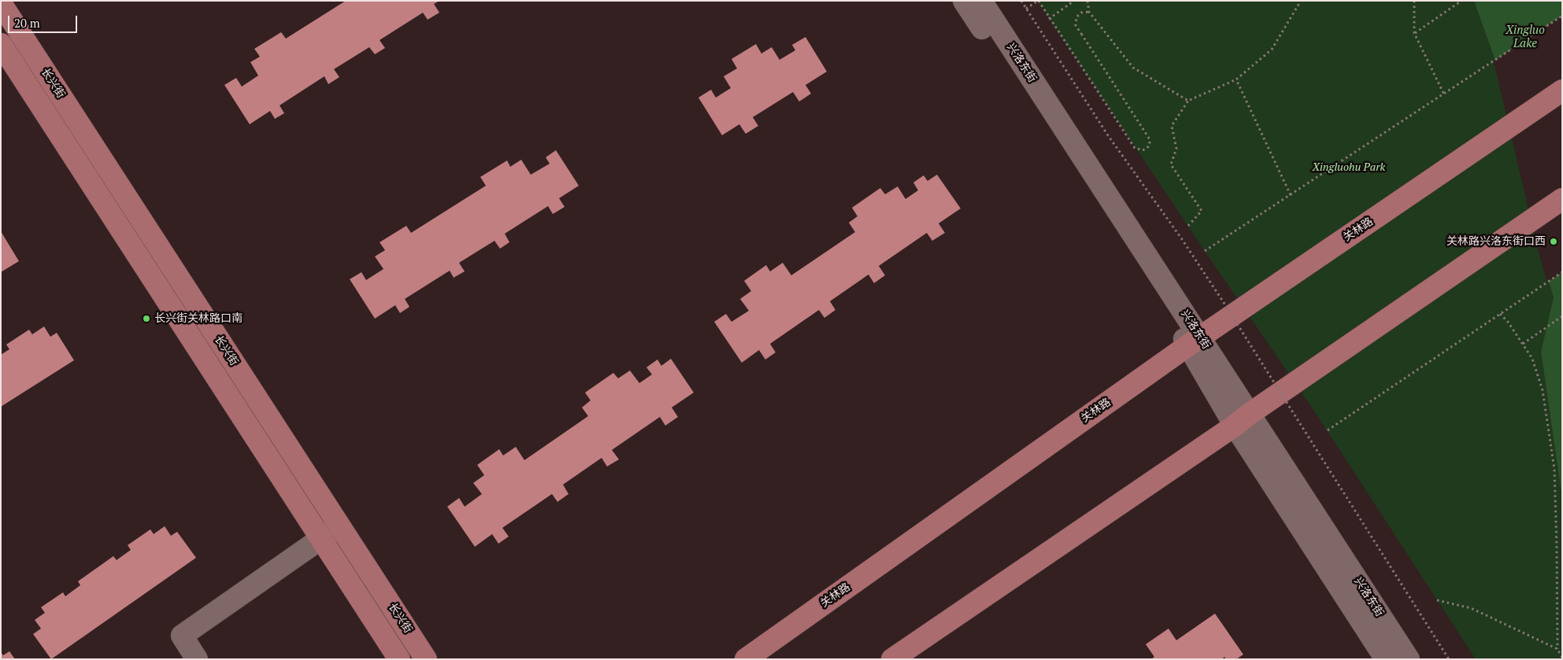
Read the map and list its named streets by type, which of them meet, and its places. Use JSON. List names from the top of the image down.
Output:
{
  "streets": {
    "main road": ["长兴街", "关林路"],
    "street": ["兴洛东街"]
  },
  "crossings": [
    ["兴洛东街", "关林路"]
  ],
  "water": ["Xingluo Lake"],
  "parks": ["Xingluohu Park"],
  "places": ["关林路兴洛东街口西", "长兴街关林路口南"],
  "scale_bar": "20 m"
}
